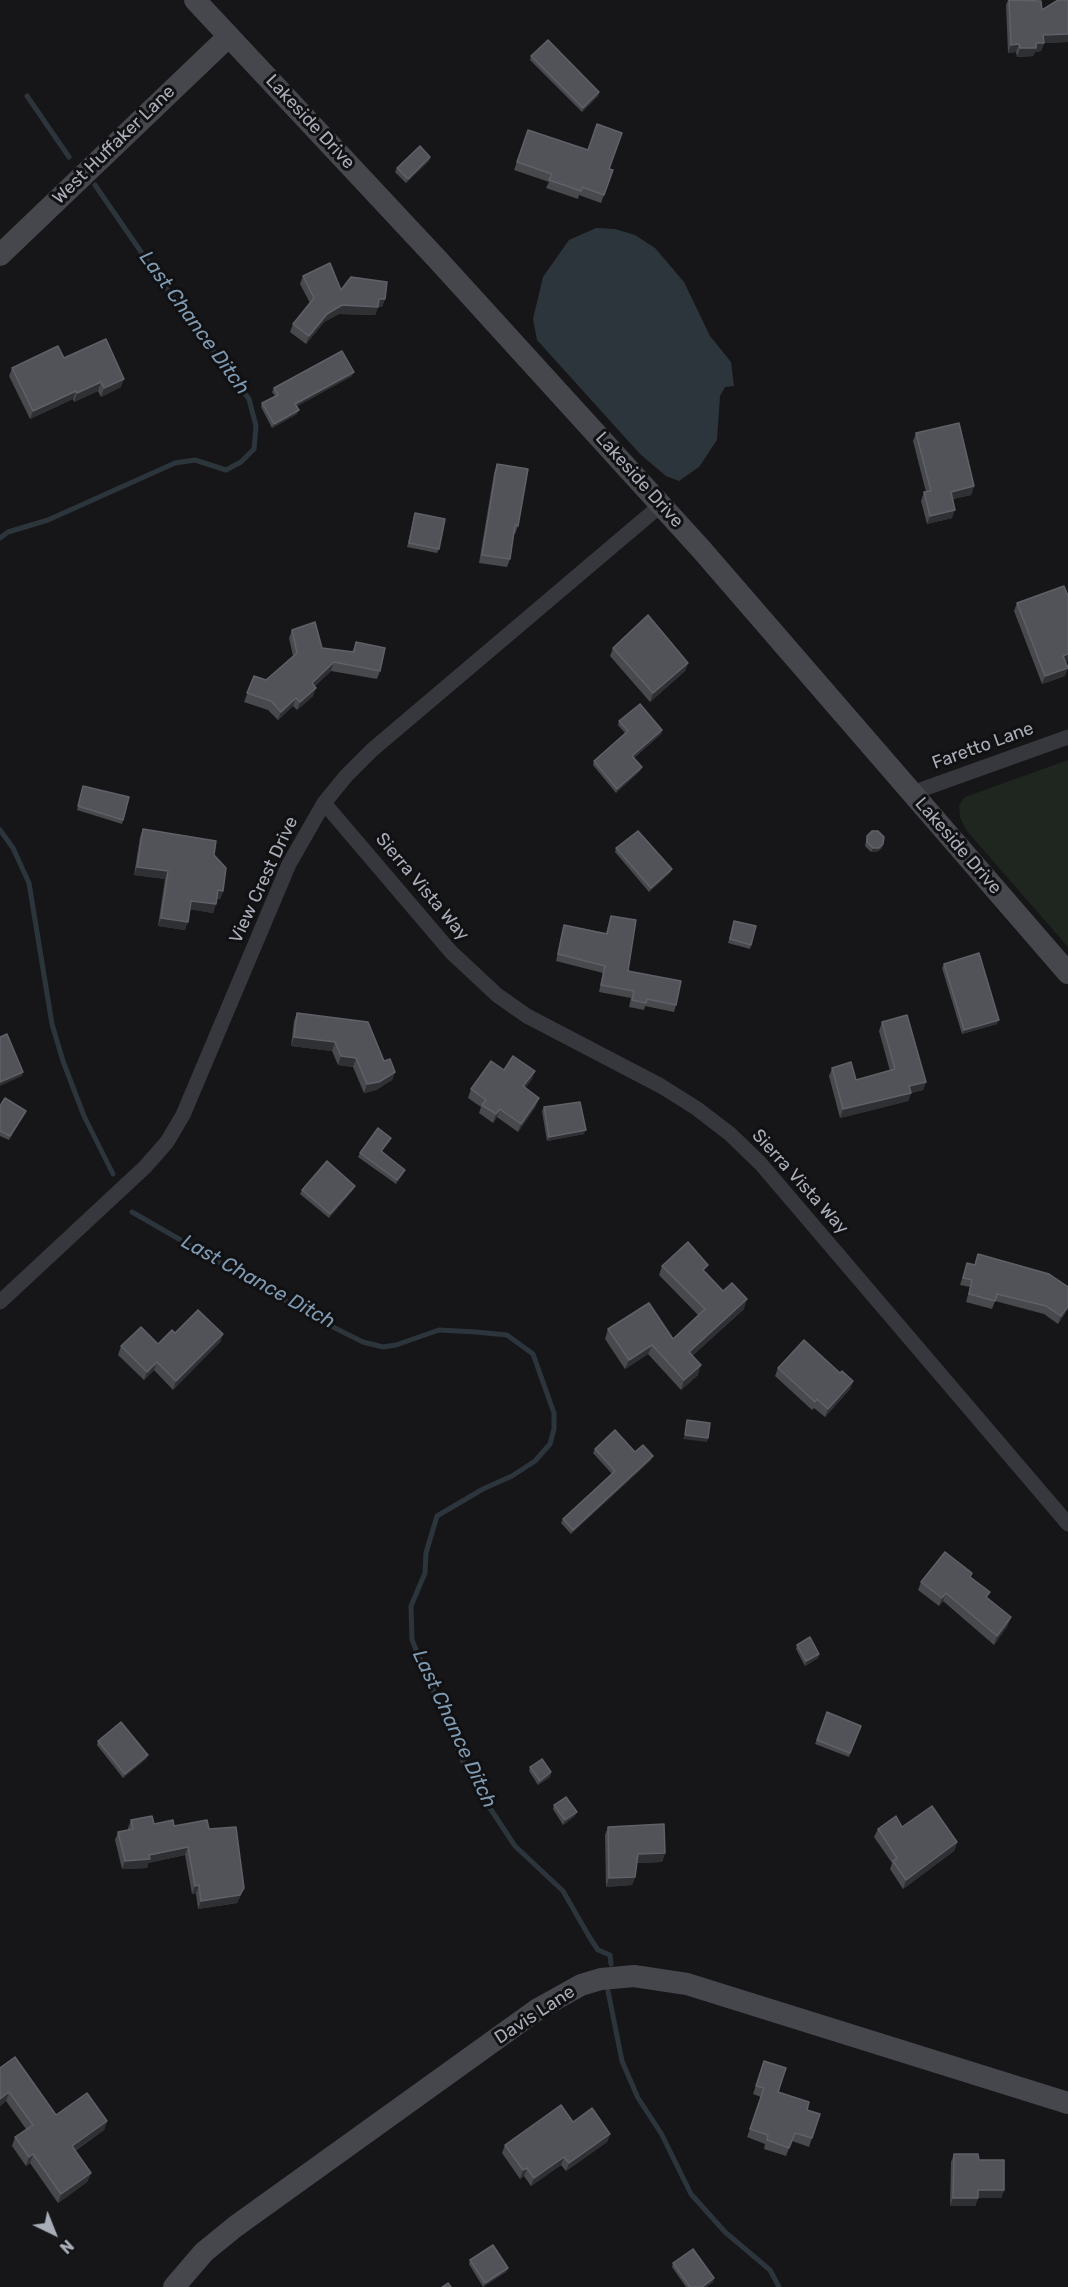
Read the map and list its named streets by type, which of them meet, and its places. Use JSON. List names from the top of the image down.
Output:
{
  "streets": {
    "street": [
      "Lakeside Drive",
      "West Huffaker Lane",
      "Faretto Lane",
      "View Crest Drive",
      "Sierra Vista Way",
      "Davis Lane"
    ]
  },
  "crossings": [
    ["Lakeside Drive", "West Huffaker Lane"],
    ["Lakeside Drive", "Faretto Lane"],
    ["Lakeside Drive", "View Crest Drive"],
    ["View Crest Drive", "Sierra Vista Way"]
  ],
  "water": ["Last Chance Ditch"],
  "north": "bottom right"
}
